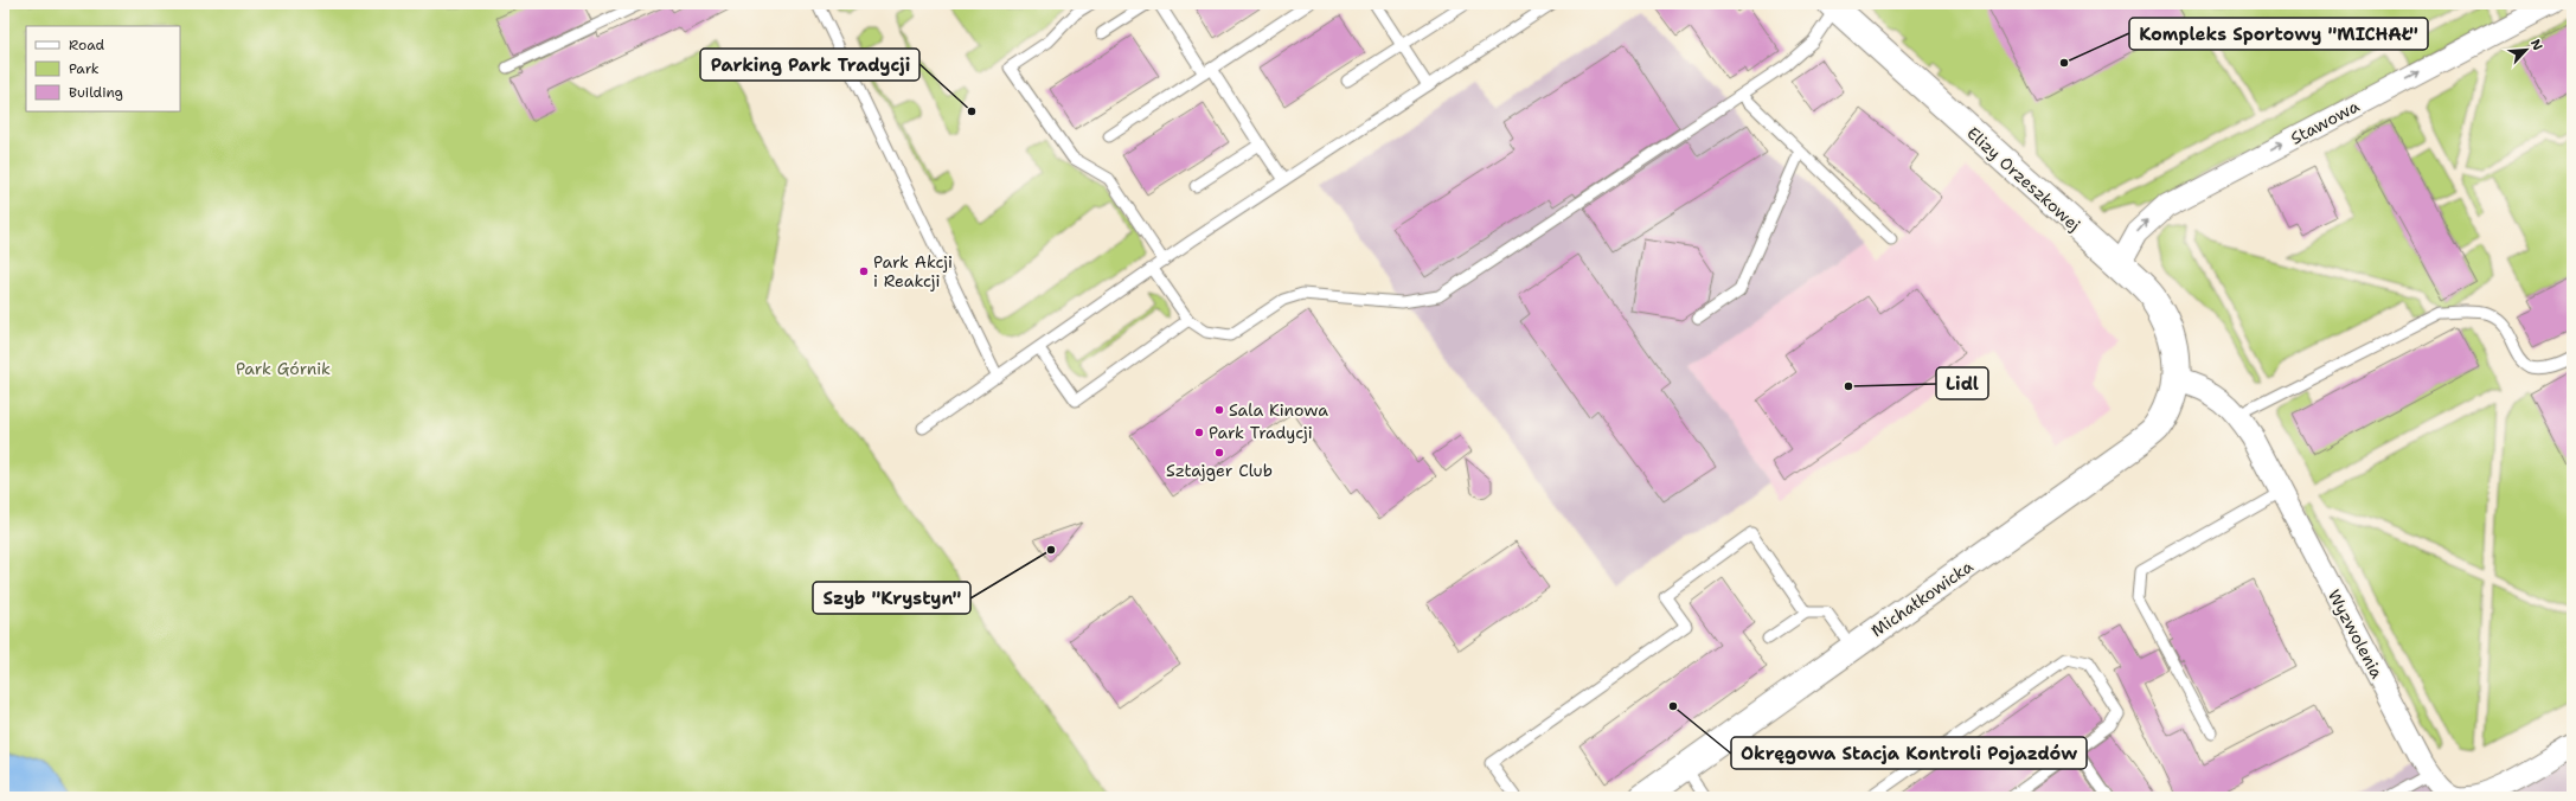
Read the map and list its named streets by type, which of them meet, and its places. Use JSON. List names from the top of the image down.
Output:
{
  "streets": {
    "street": [
      "Stawowa",
      "Elizy Orzeszkowej",
      "Michałkowicka",
      "Wyzwolenia"
    ]
  },
  "crossings": [
    ["Stawowa", "Elizy Orzeszkowej"],
    ["Elizy Orzeszkowej", "Michałkowicka"],
    ["Elizy Orzeszkowej", "Wyzwolenia"],
    ["Michałkowicka", "Wyzwolenia"]
  ],
  "one_way": ["Stawowa"],
  "parks": ["Park Górnik"],
  "places": [
    "Kompleks Sportowy \"MICHAŁ\"",
    "Parking Park Tradycji",
    "Park Akcji i Reakcji",
    "Lidl",
    "Sala Kinowa",
    "Park Tradycji",
    "Sztajger Club",
    "Szyb \"Krystyn\"",
    "Okręgowa Stacja Kontroli Pojazdów"
  ],
  "legend": ["Road", "Park", "Building"],
  "north": "top right"
}
